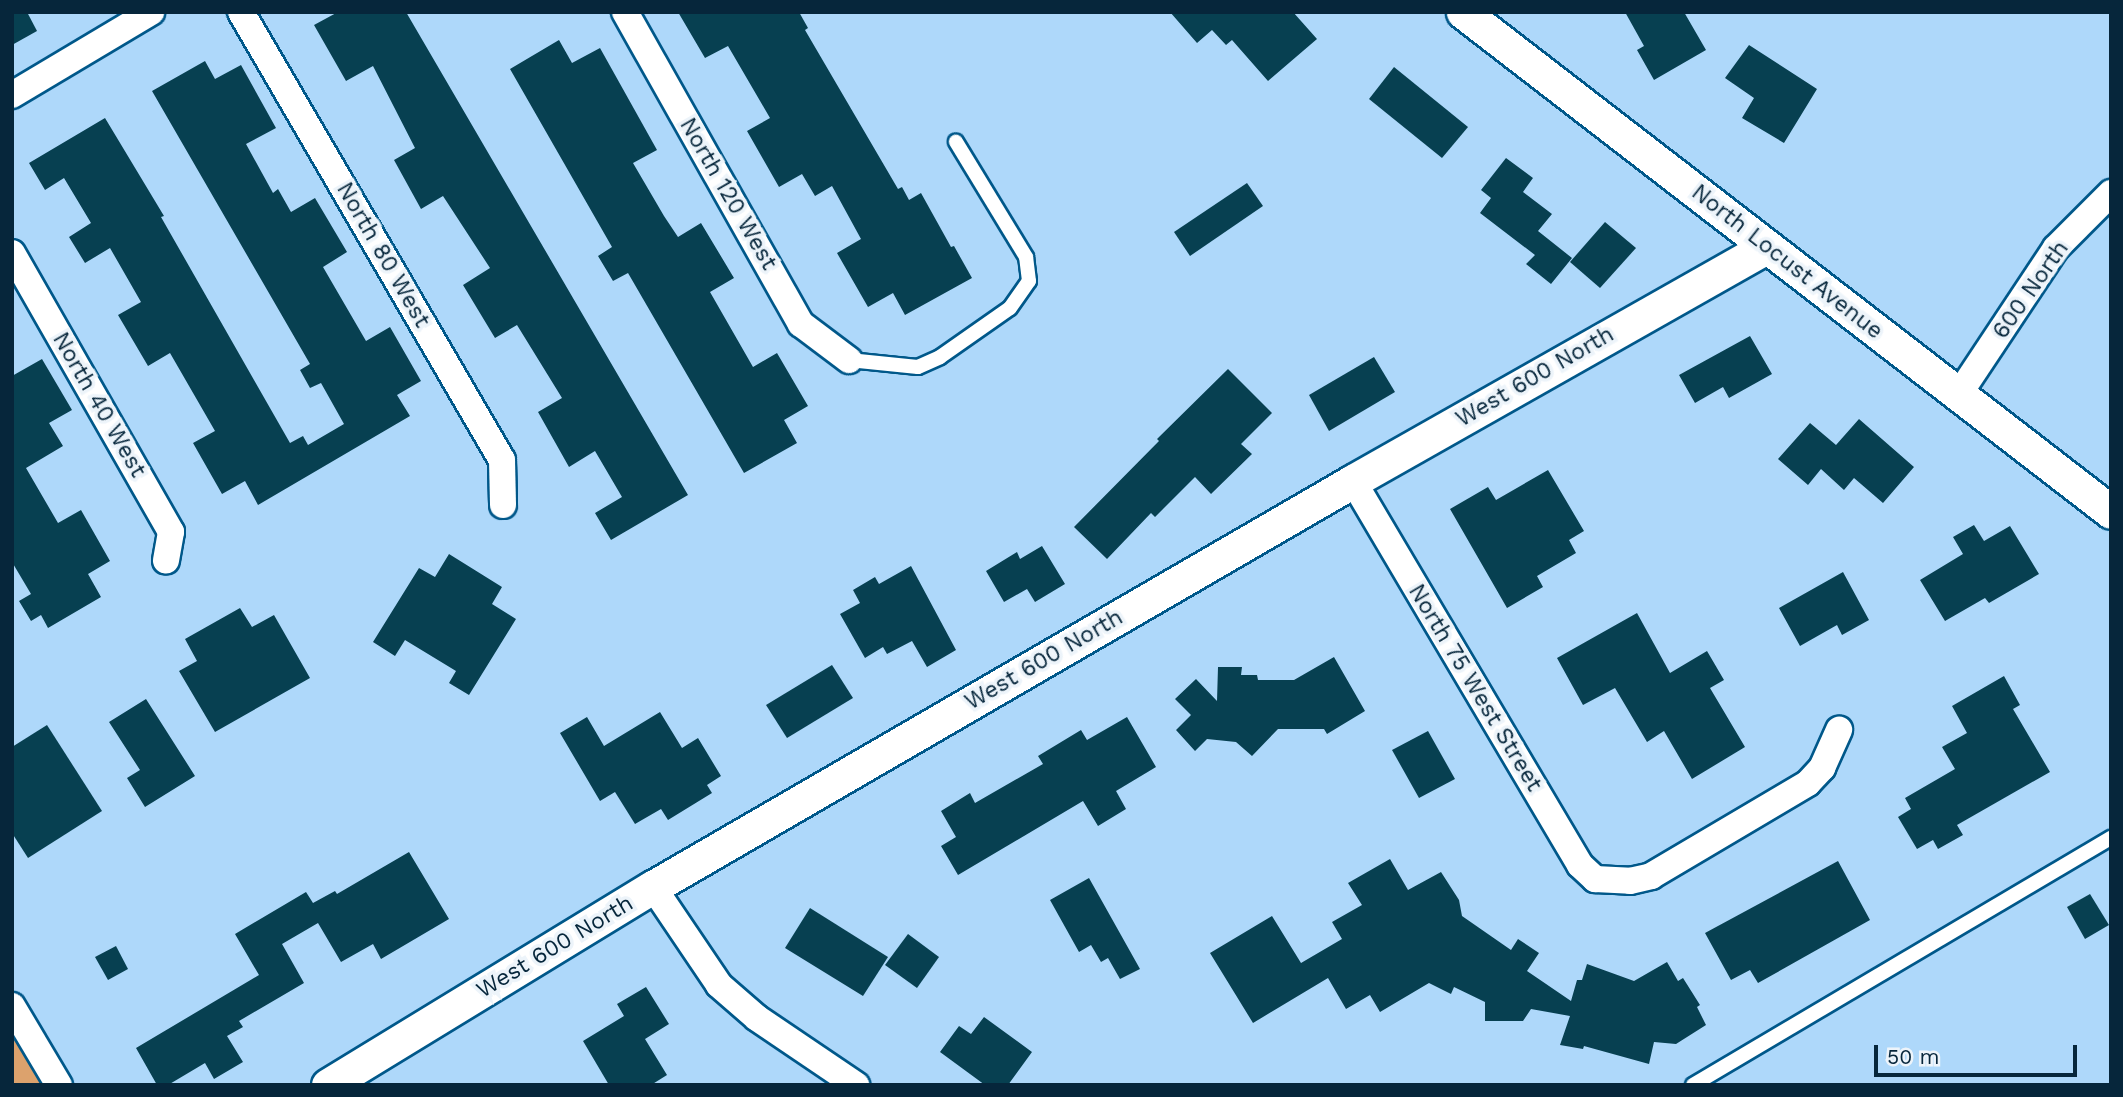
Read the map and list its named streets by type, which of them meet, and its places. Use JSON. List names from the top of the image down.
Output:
{
  "streets": {
    "street": [
      "North 120 West",
      "North 80 West",
      "North Locust Avenue",
      "600 North",
      "West 600 North",
      "North 40 West",
      "North 75 West Street"
    ]
  },
  "crossings": [
    ["North Locust Avenue", "600 North"],
    ["North Locust Avenue", "West 600 North"],
    ["West 600 North", "North 75 West Street"]
  ],
  "scale_bar": "50 m"
}
